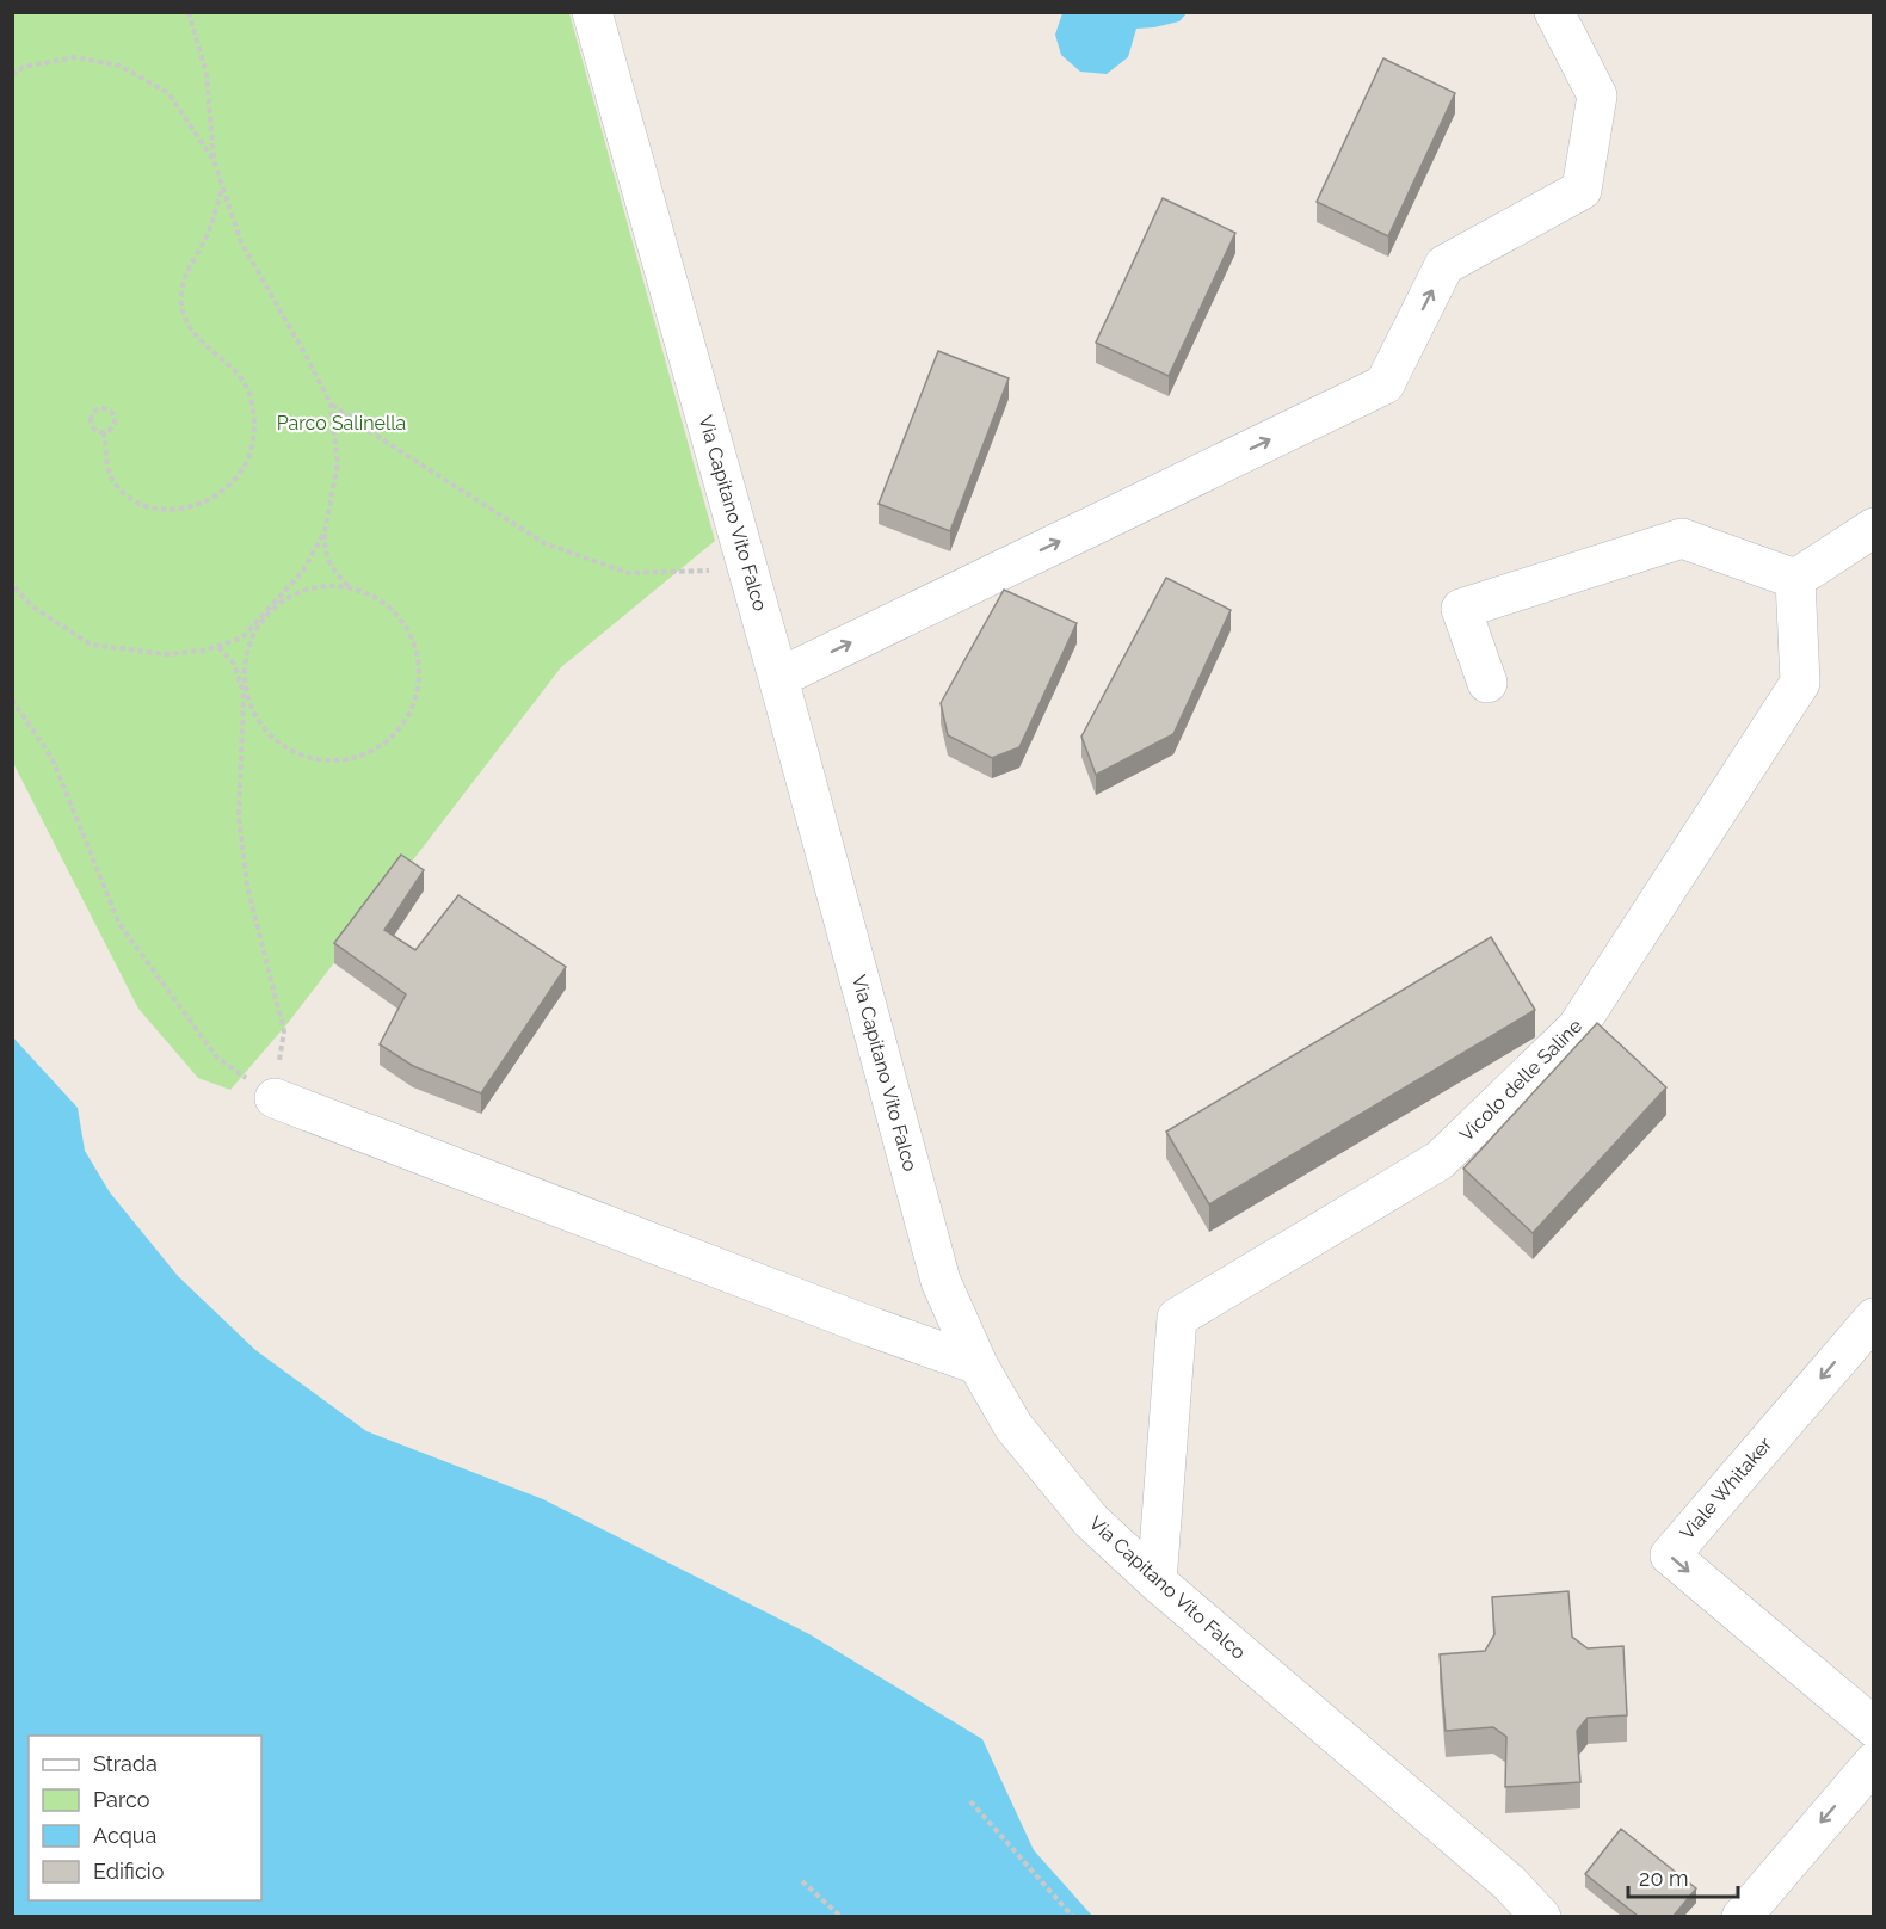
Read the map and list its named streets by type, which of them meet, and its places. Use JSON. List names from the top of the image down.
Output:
{
  "streets": {
    "street": ["Via Capitano Vito Falco", "Vicolo delle Saline", "Viale Whitaker"]
  },
  "crossings": [
    ["Via Capitano Vito Falco", "Vicolo delle Saline"]
  ],
  "parks": ["Parco Salinella"],
  "legend": [
    "Strada",
    "Parco",
    "Acqua",
    "Edificio"
  ],
  "scale_bar": "20 m"
}
